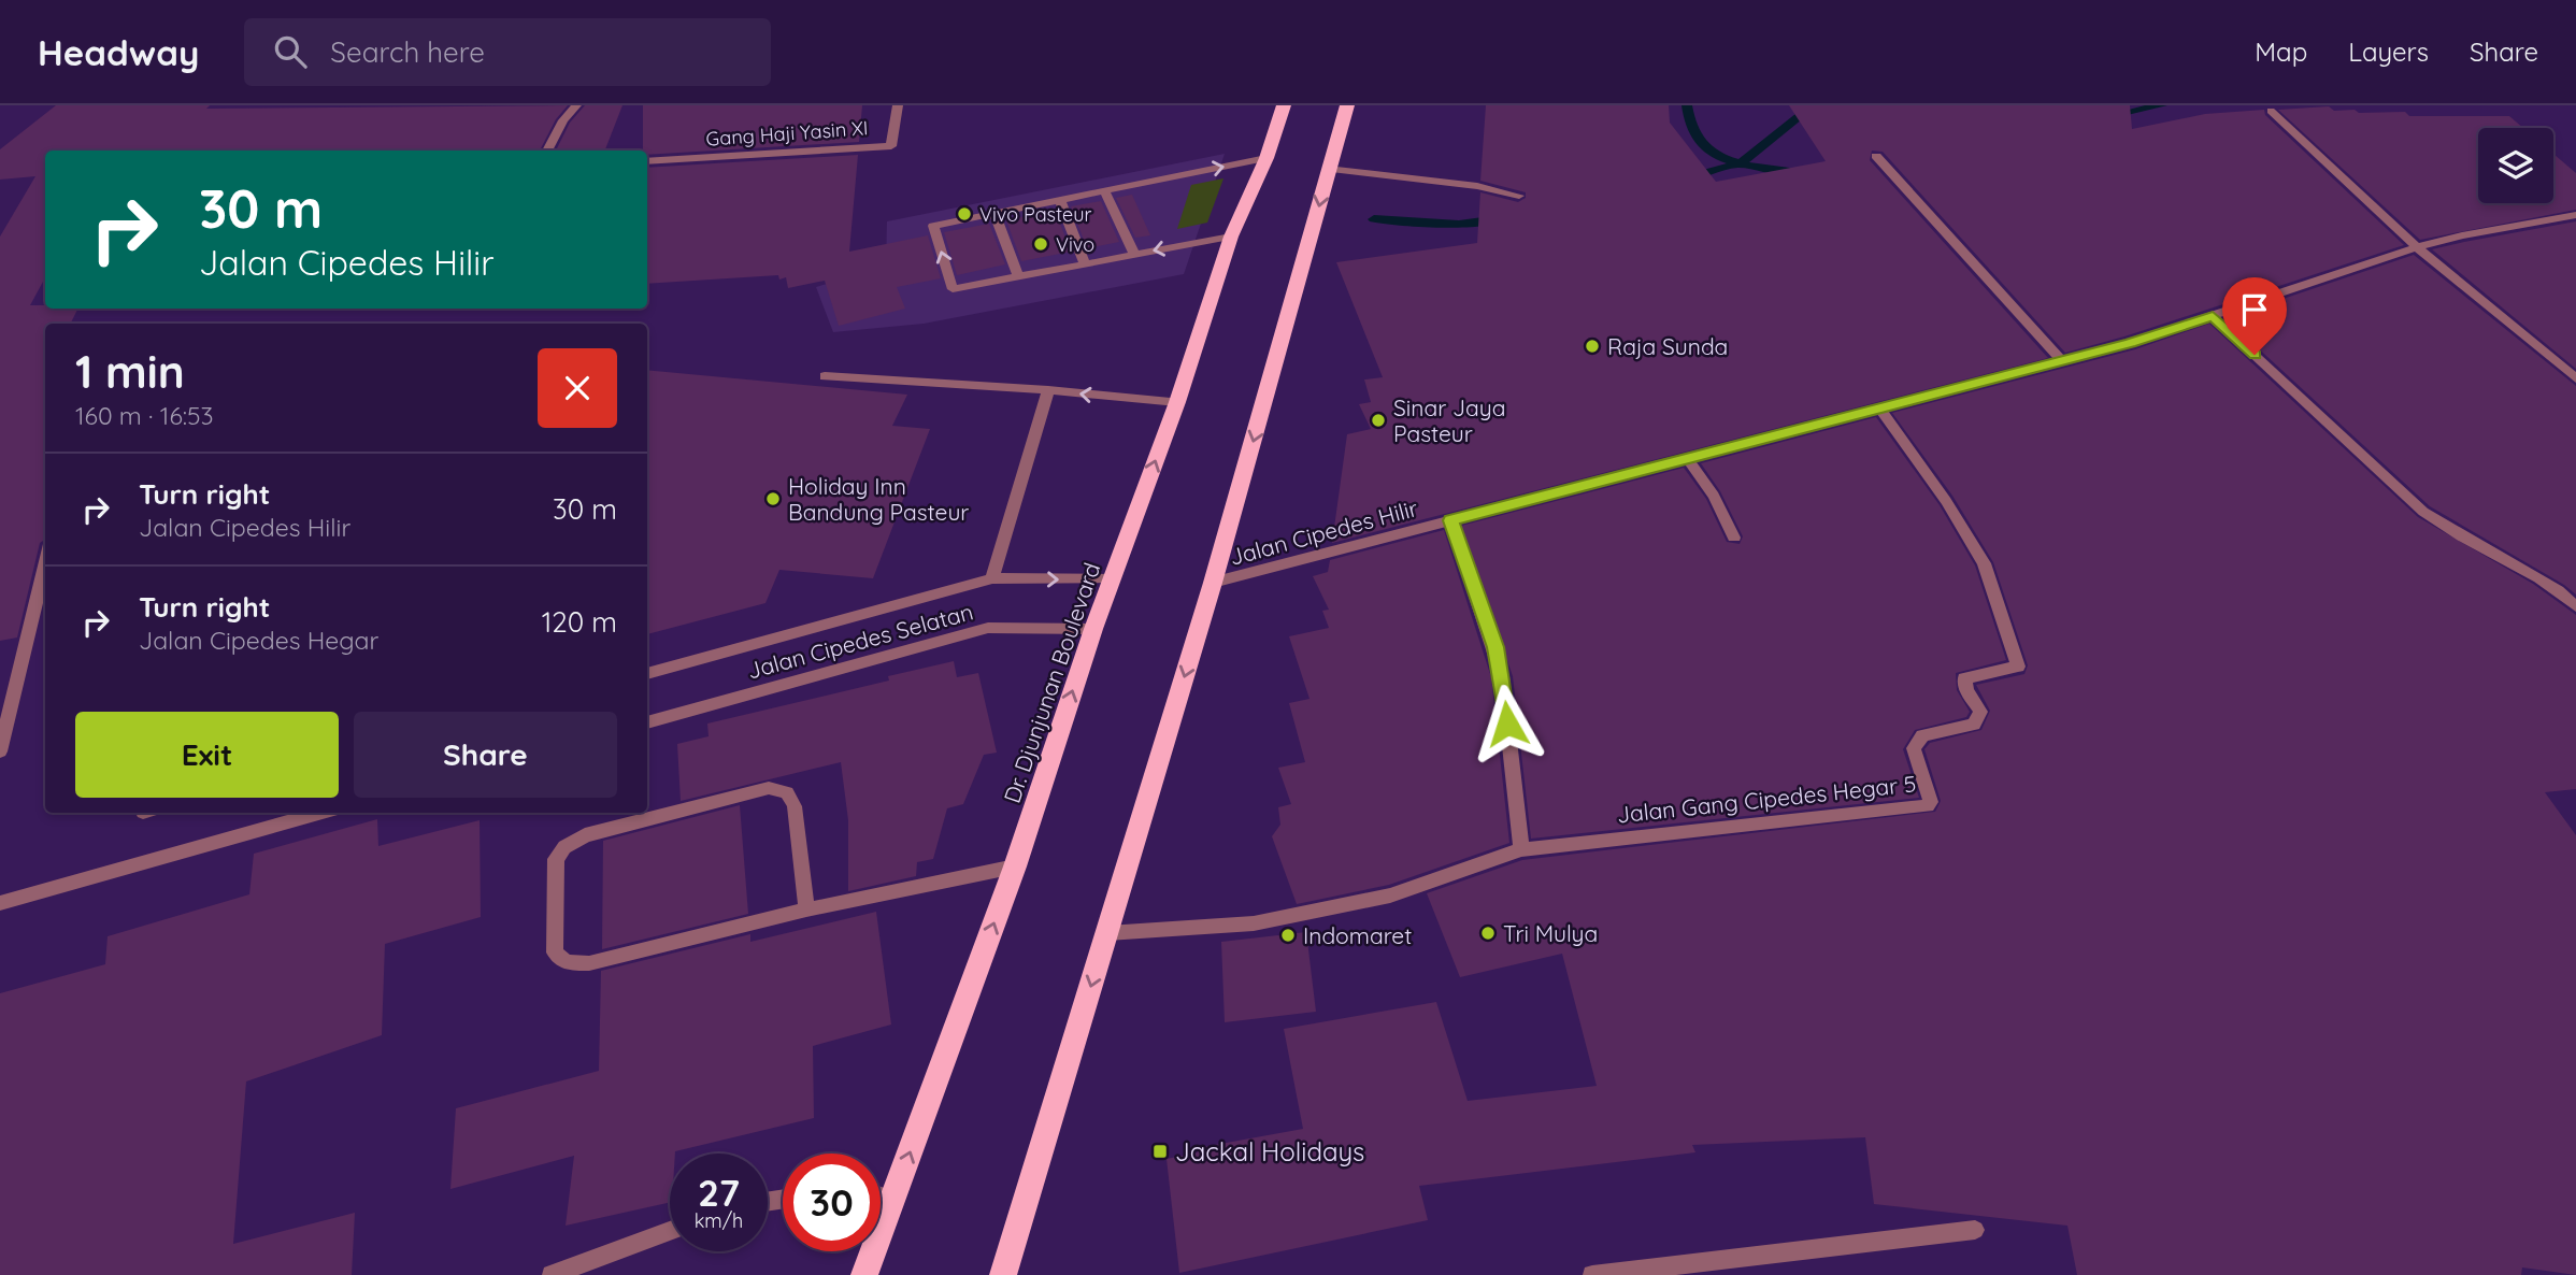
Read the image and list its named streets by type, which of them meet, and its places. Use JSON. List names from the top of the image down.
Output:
{
  "streets": {
    "highway": ["Dr. Djunjunan Boulevard"],
    "street": [
      "Gang Haji Yasin XI",
      "Jalan Cipedes Hilir",
      "Jalan Cipedes Selatan",
      "Jalan Gang Cipedes Hegar 5"
    ]
  },
  "crossings": [
    ["Jalan Cipedes Hilir", "Jalan Gang Cipedes Hegar 5"],
    ["Jalan Cipedes Selatan", "Dr. Djunjunan Boulevard"]
  ],
  "places": {
    "other": [
      "Vivo Pasteur",
      "Vivo",
      "Raja Sunda",
      "Sinar Jaya Pasteur",
      "Holiday Inn Bandung Pasteur",
      "Tri Mulya",
      "Indomaret"
    ],
    "transit": ["Jackal Holidays"]
  },
  "page": {
    "header": "Headway",
    "search": "Search here",
    "nav": ["Map", "Layers", "Share"],
    "turn": ["30 m", "Jalan Cipedes Hilir"],
    "heading": ["1 min", "160 m · 16:53"],
    "list": [
      {
        "name": "Turn right",
        "note": "Jalan Cipedes Hilir",
        "value": "30 m"
      },
      {
        "name": "Turn right",
        "note": "Jalan Cipedes Hegar",
        "value": "120 m"
      }
    ],
    "buttons": ["Exit", "Share"],
    "speed": "27 km/h",
    "limit": "30"
  }
}
